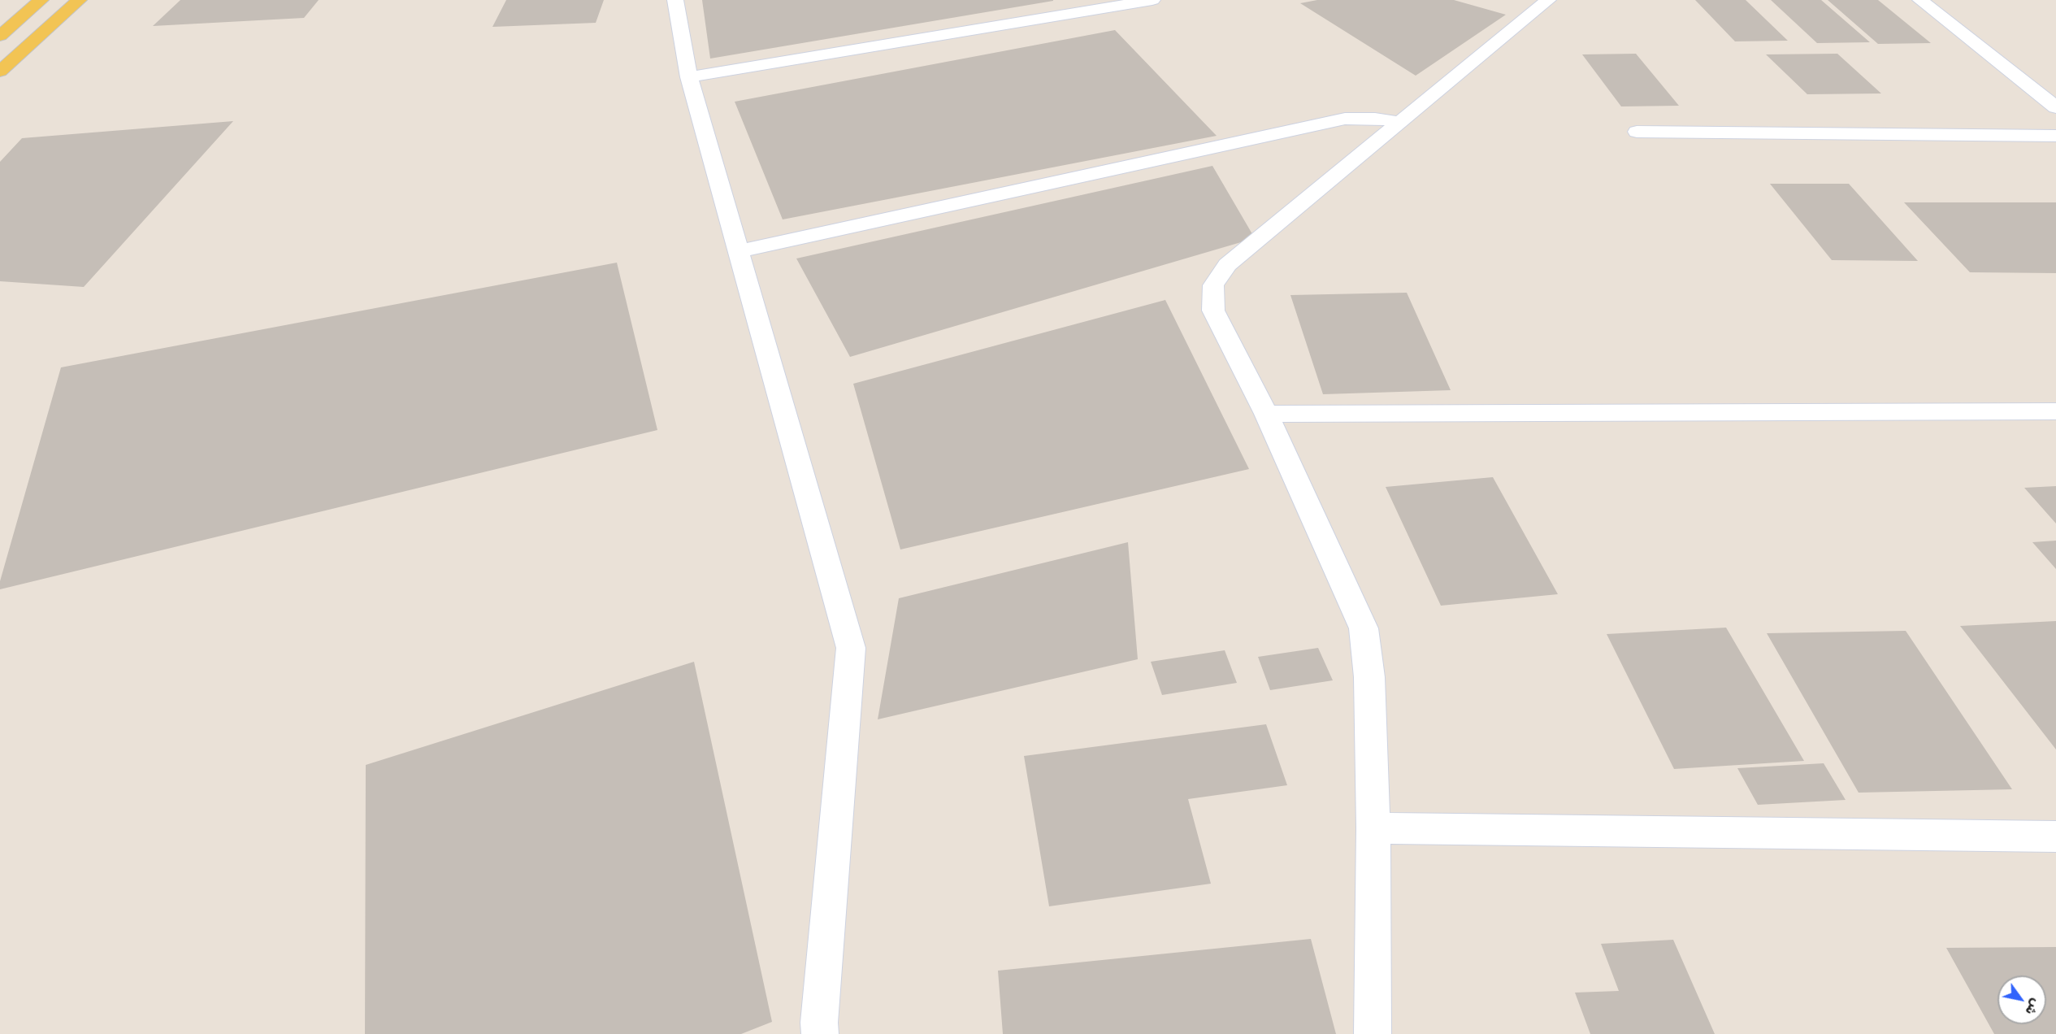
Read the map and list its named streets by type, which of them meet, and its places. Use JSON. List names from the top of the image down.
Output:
{
  "north": "bottom right"
}
